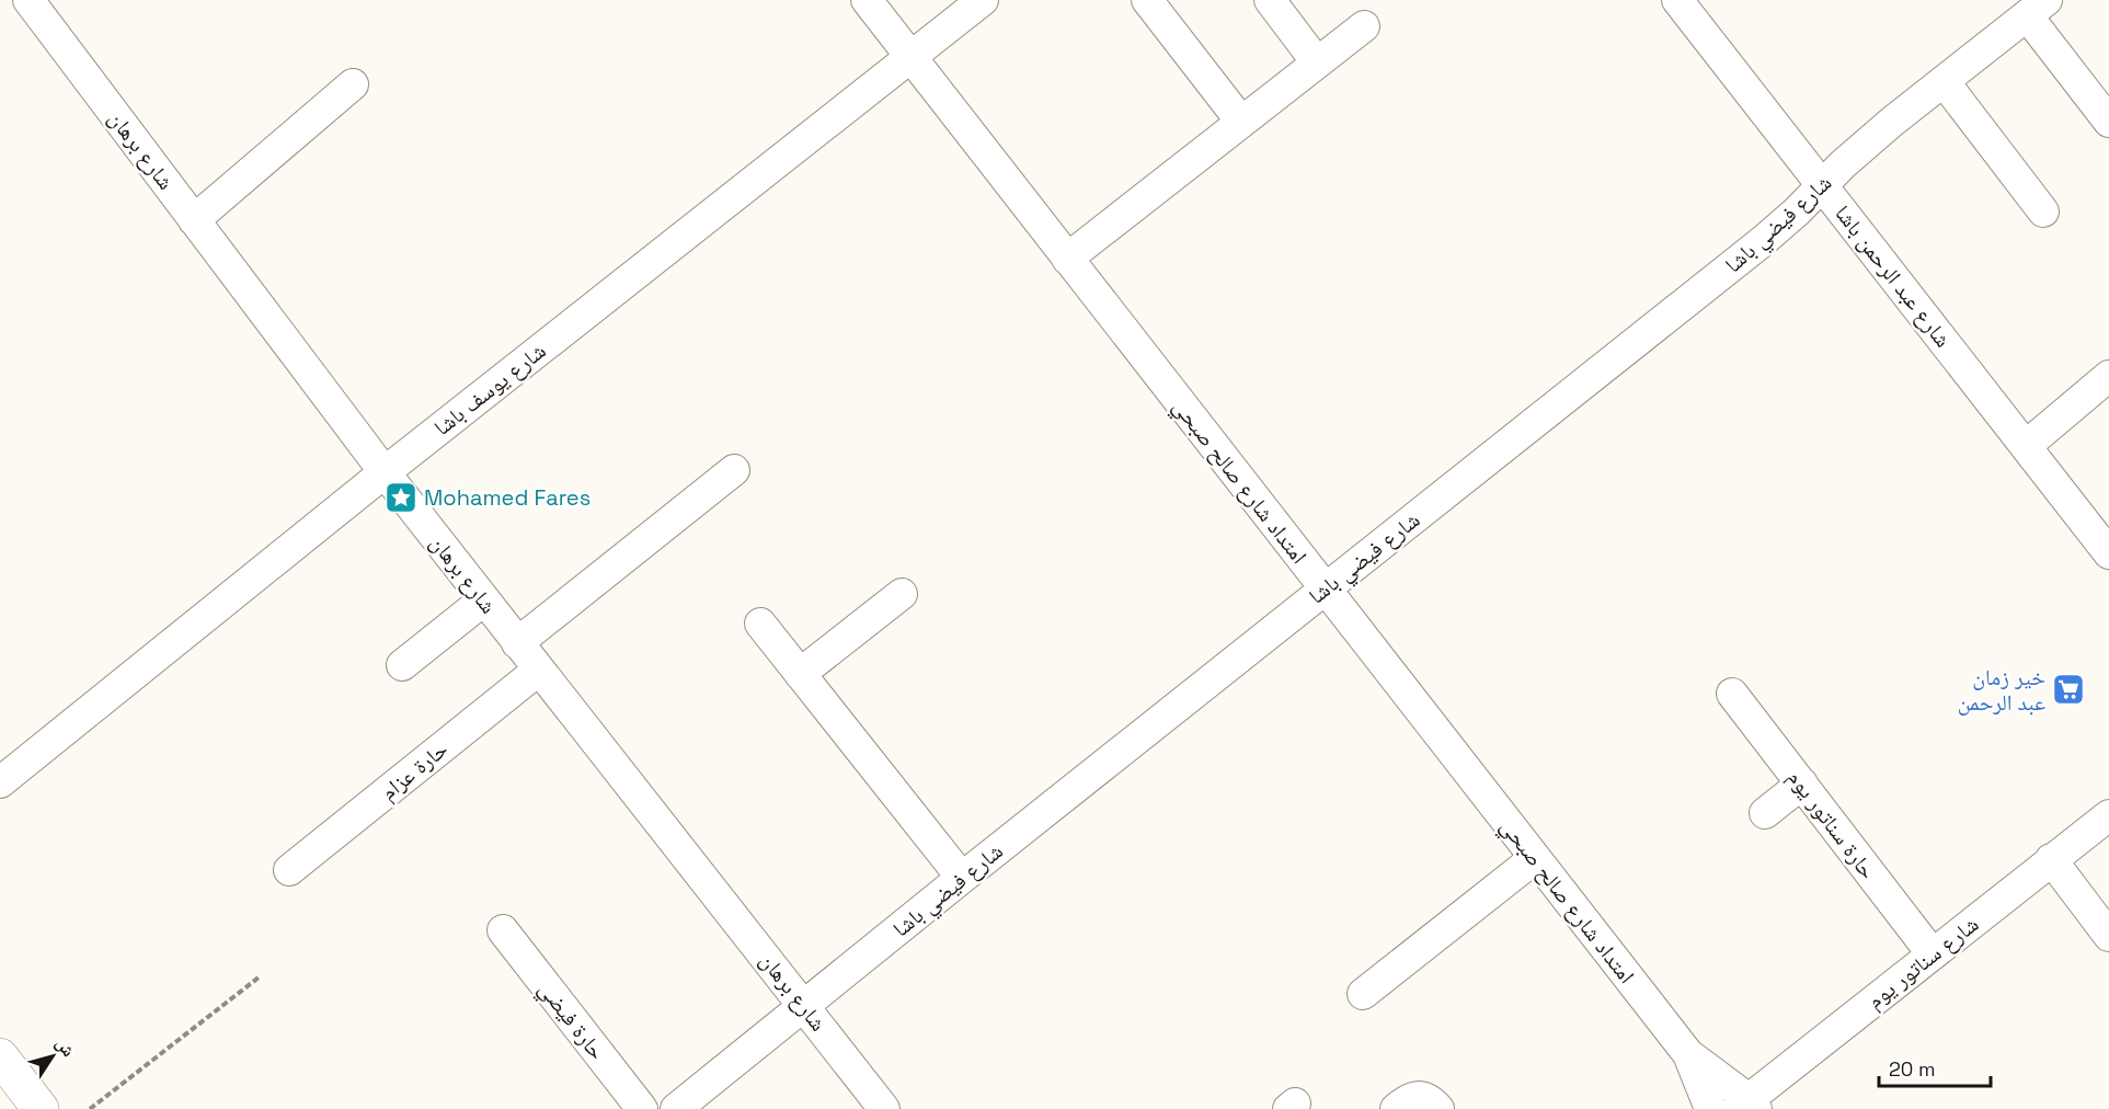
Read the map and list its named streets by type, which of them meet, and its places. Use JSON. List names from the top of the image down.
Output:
{
  "streets": {
    "street": [
      "شارع برهان",
      "شارع فيضي باشا",
      "شارع عبد الرحمن باشا",
      "شارع يوسف باشا",
      "امتداد شارع صالح صبحي",
      "حارة عزام",
      "حارة سناتور يوم",
      "شارع سناتور يوم",
      "حارة فيضي"
    ]
  },
  "crossings": [
    ["شارع برهان", "شارع فيضي باشا"],
    ["شارع برهان", "شارع يوسف باشا"],
    ["شارع برهان", "حارة عزام"],
    ["شارع فيضي باشا", "شارع عبد الرحمن باشا"],
    ["شارع فيضي باشا", "امتداد شارع صالح صبحي"],
    ["شارع يوسف باشا", "امتداد شارع صالح صبحي"],
    ["امتداد شارع صالح صبحي", "شارع سناتور يوم"],
    ["حارة سناتور يوم", "شارع سناتور يوم"]
  ],
  "places": {
    "place": ["Mohamed Fares"],
    "supermarket": ["خير زمان عبد الرحمن"]
  },
  "scale_bar": "20 m",
  "north": "top right"
}
